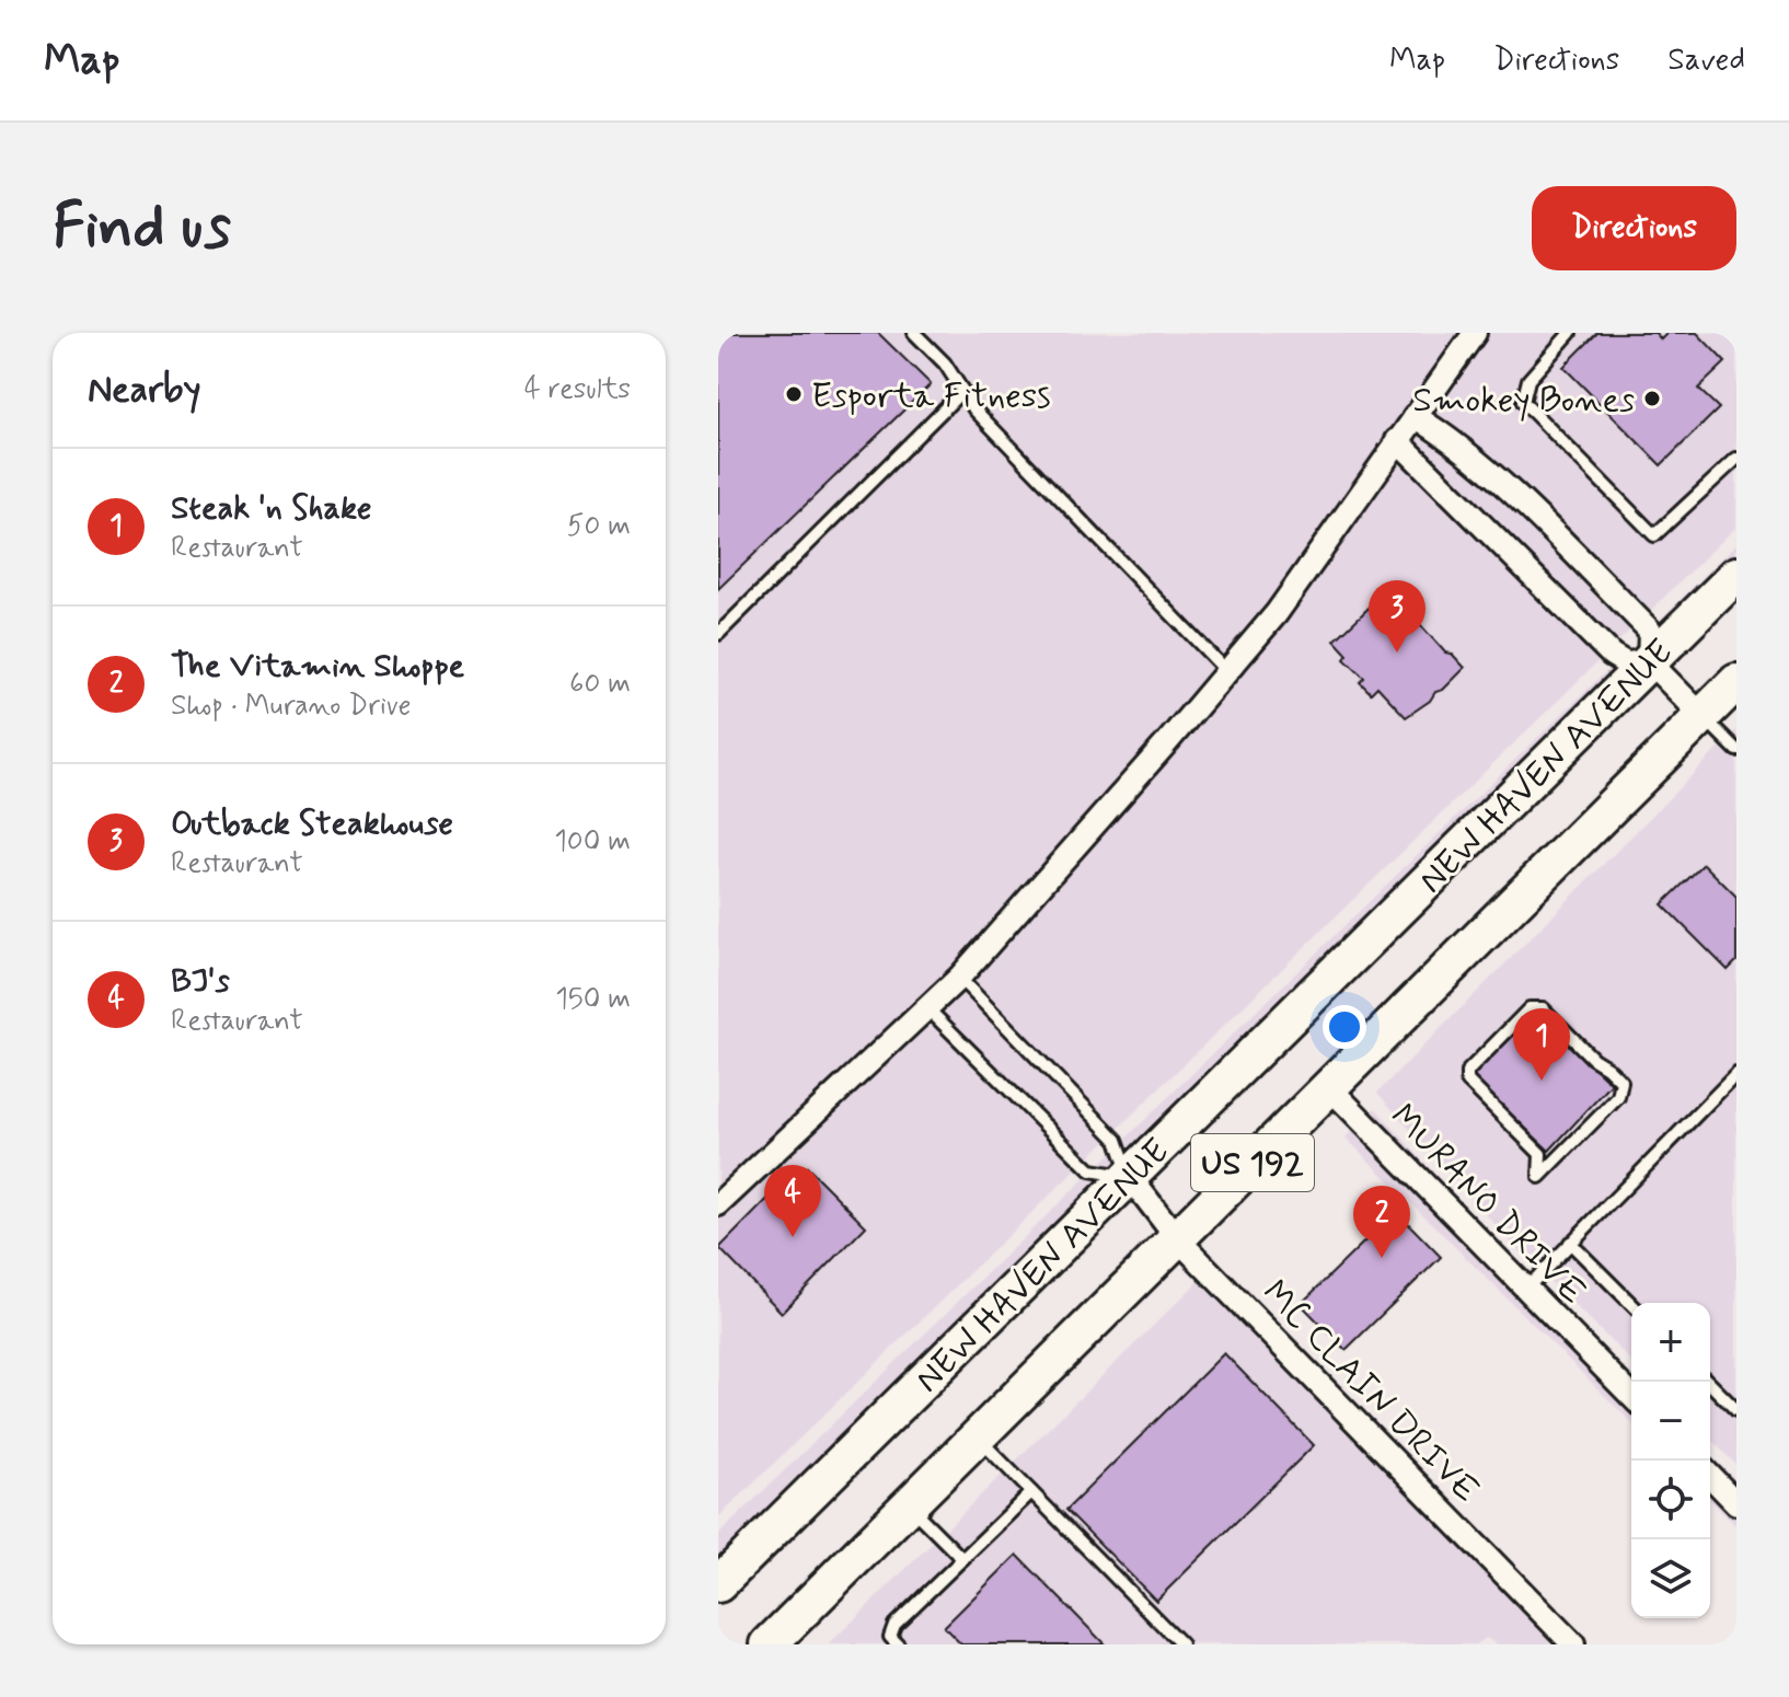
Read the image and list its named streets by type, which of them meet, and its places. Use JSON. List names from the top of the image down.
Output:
{
  "streets": {
    "main road": ["NEW HAVEN AVENUE", "US 192"],
    "street": ["MURANO DRIVE", "MC CLAIN DRIVE"]
  },
  "crossings": [
    ["NEW HAVEN AVENUE", "MC CLAIN DRIVE"],
    ["US 192", "MURANO DRIVE"],
    ["US 192", "MC CLAIN DRIVE"]
  ],
  "places": ["Esporta Fitness", "Smokey Bones"],
  "page": {
    "header": "Map",
    "nav": ["Map", "Directions", "Saved"],
    "buttons": "Directions",
    "title": "Find us",
    "heading": ["Nearby", "4 results"],
    "list": [
      {
        "mark": "1",
        "name": "Steak 'n Shake",
        "note": "Restaurant",
        "value": "50 m"
      },
      {
        "mark": "2",
        "name": "The Vitamin Shoppe",
        "note": "Shop · Murano Drive",
        "value": "60 m"
      },
      {
        "mark": "3",
        "name": "Outback Steakhouse",
        "note": "Restaurant",
        "value": "100 m"
      },
      {
        "mark": "4",
        "name": "BJ's",
        "note": "Restaurant",
        "value": "150 m"
      }
    ],
    "pins": [
      "3",
      "1",
      "4",
      "2"
    ],
    "map_buttons": ["+", "−"]
  }
}
